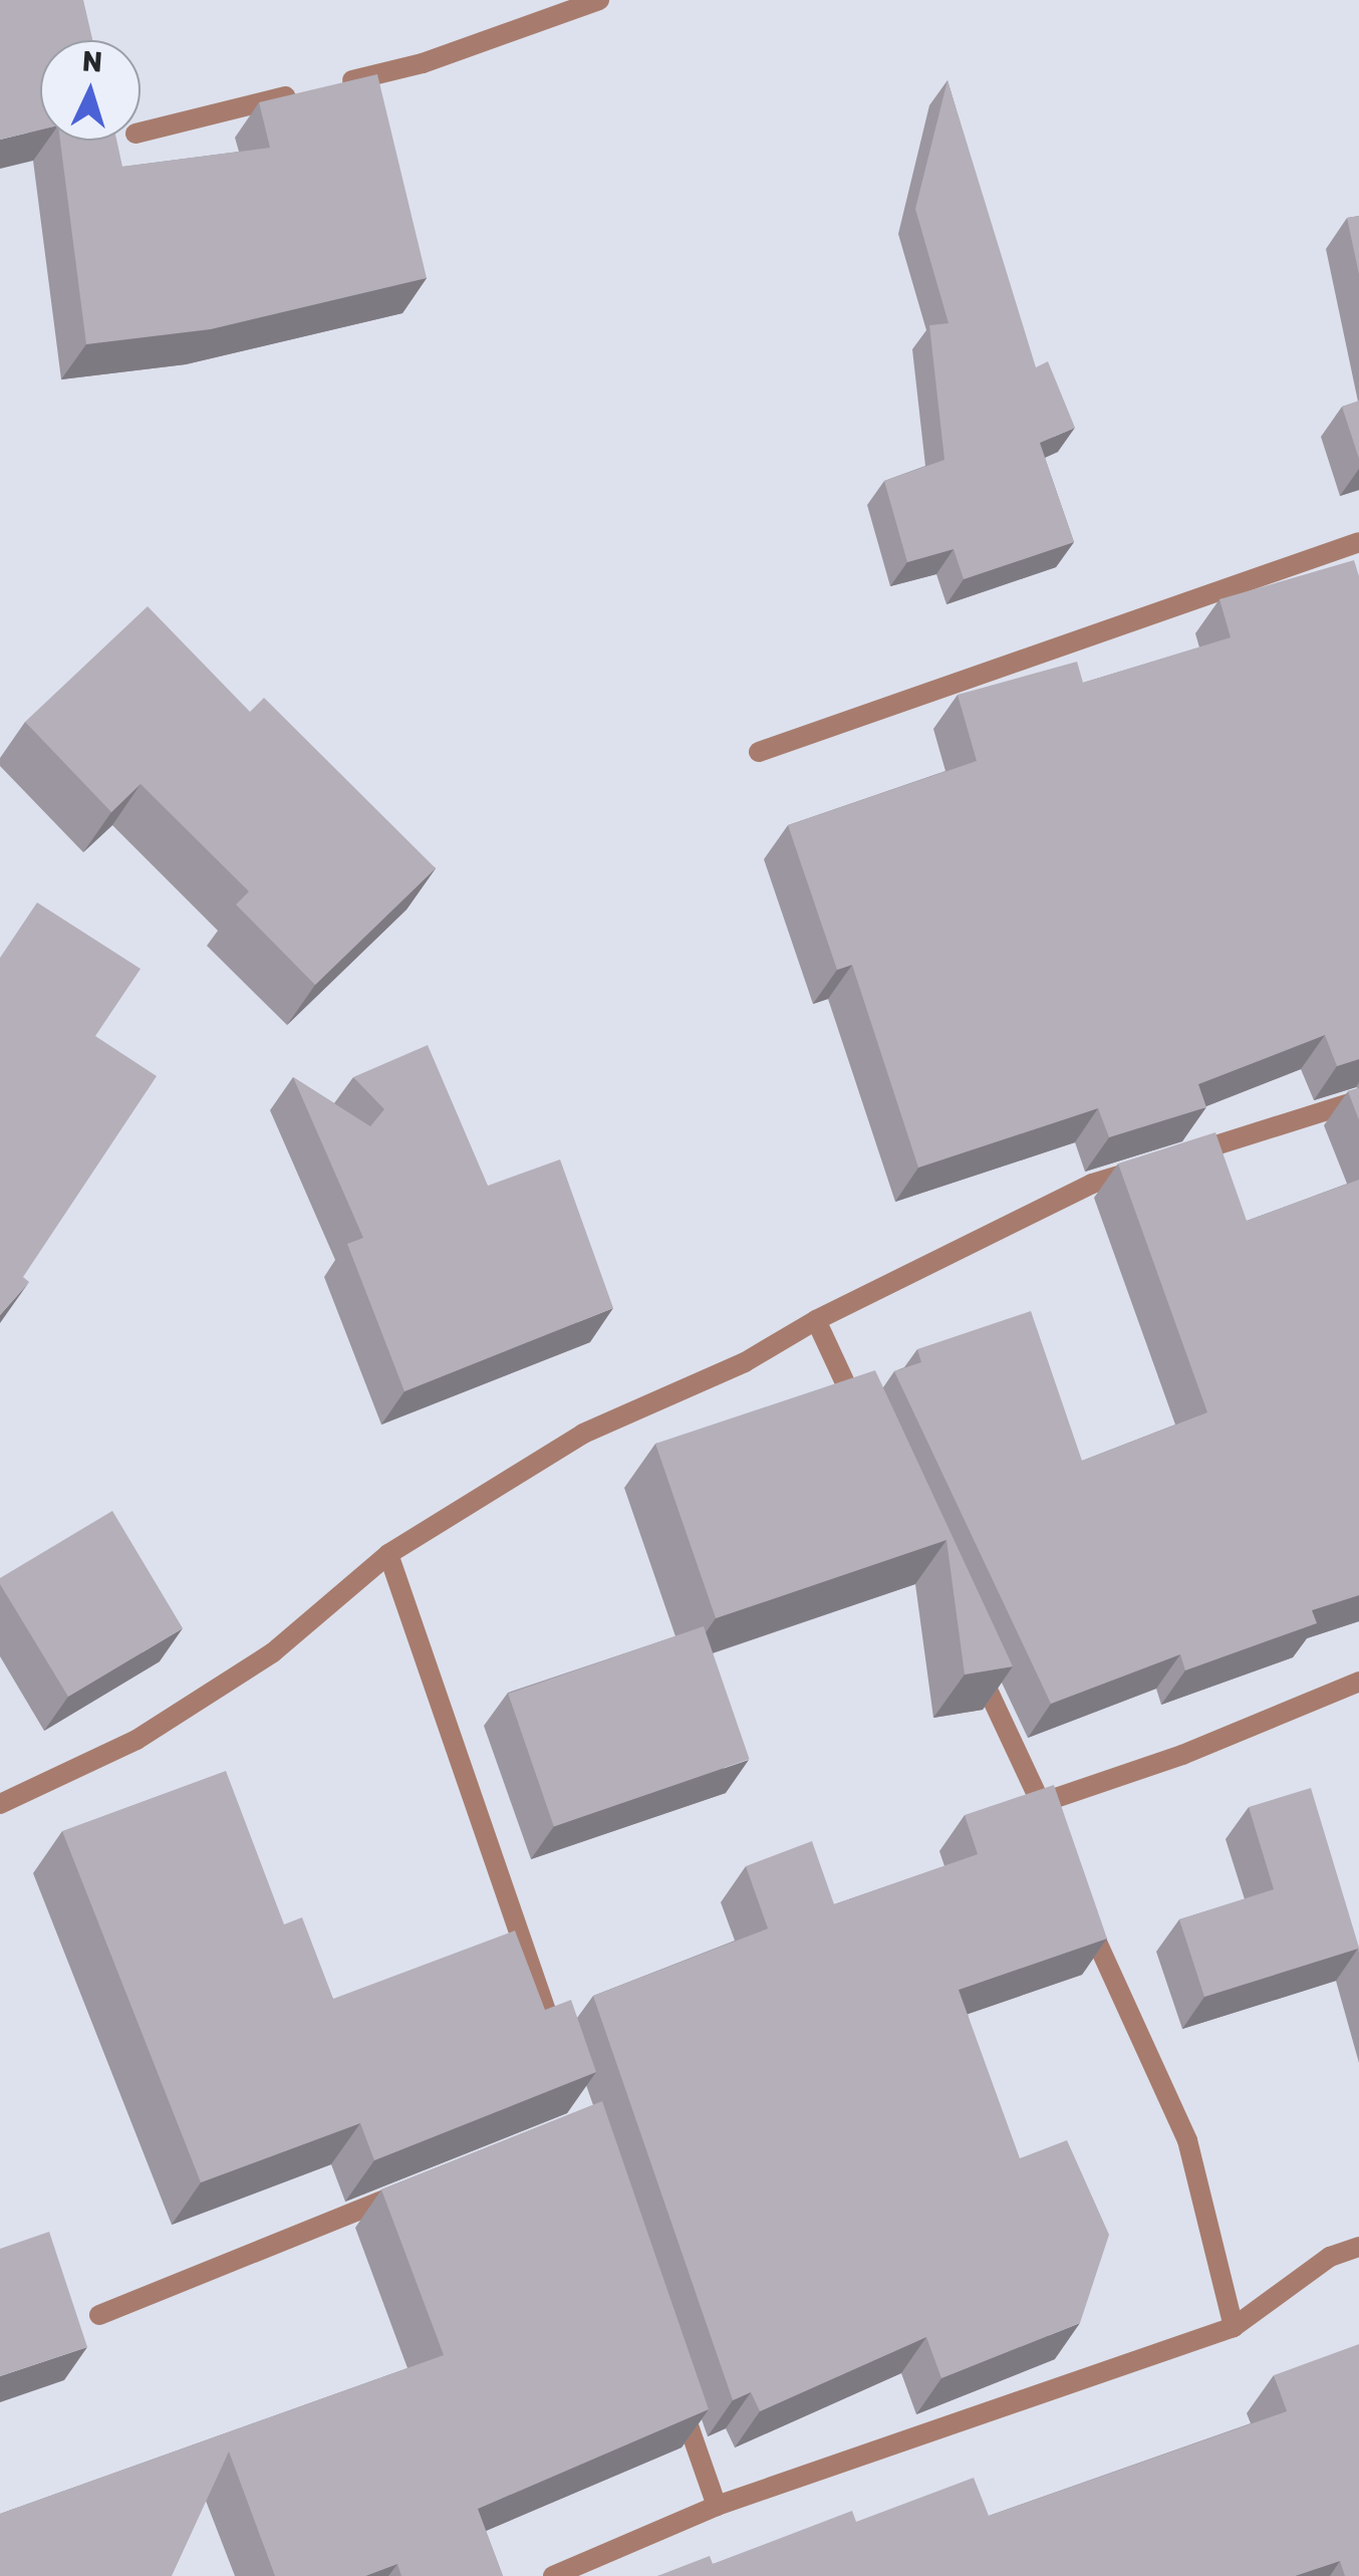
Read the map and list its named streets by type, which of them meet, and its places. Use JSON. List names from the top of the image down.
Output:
{
  "north": "top"
}
